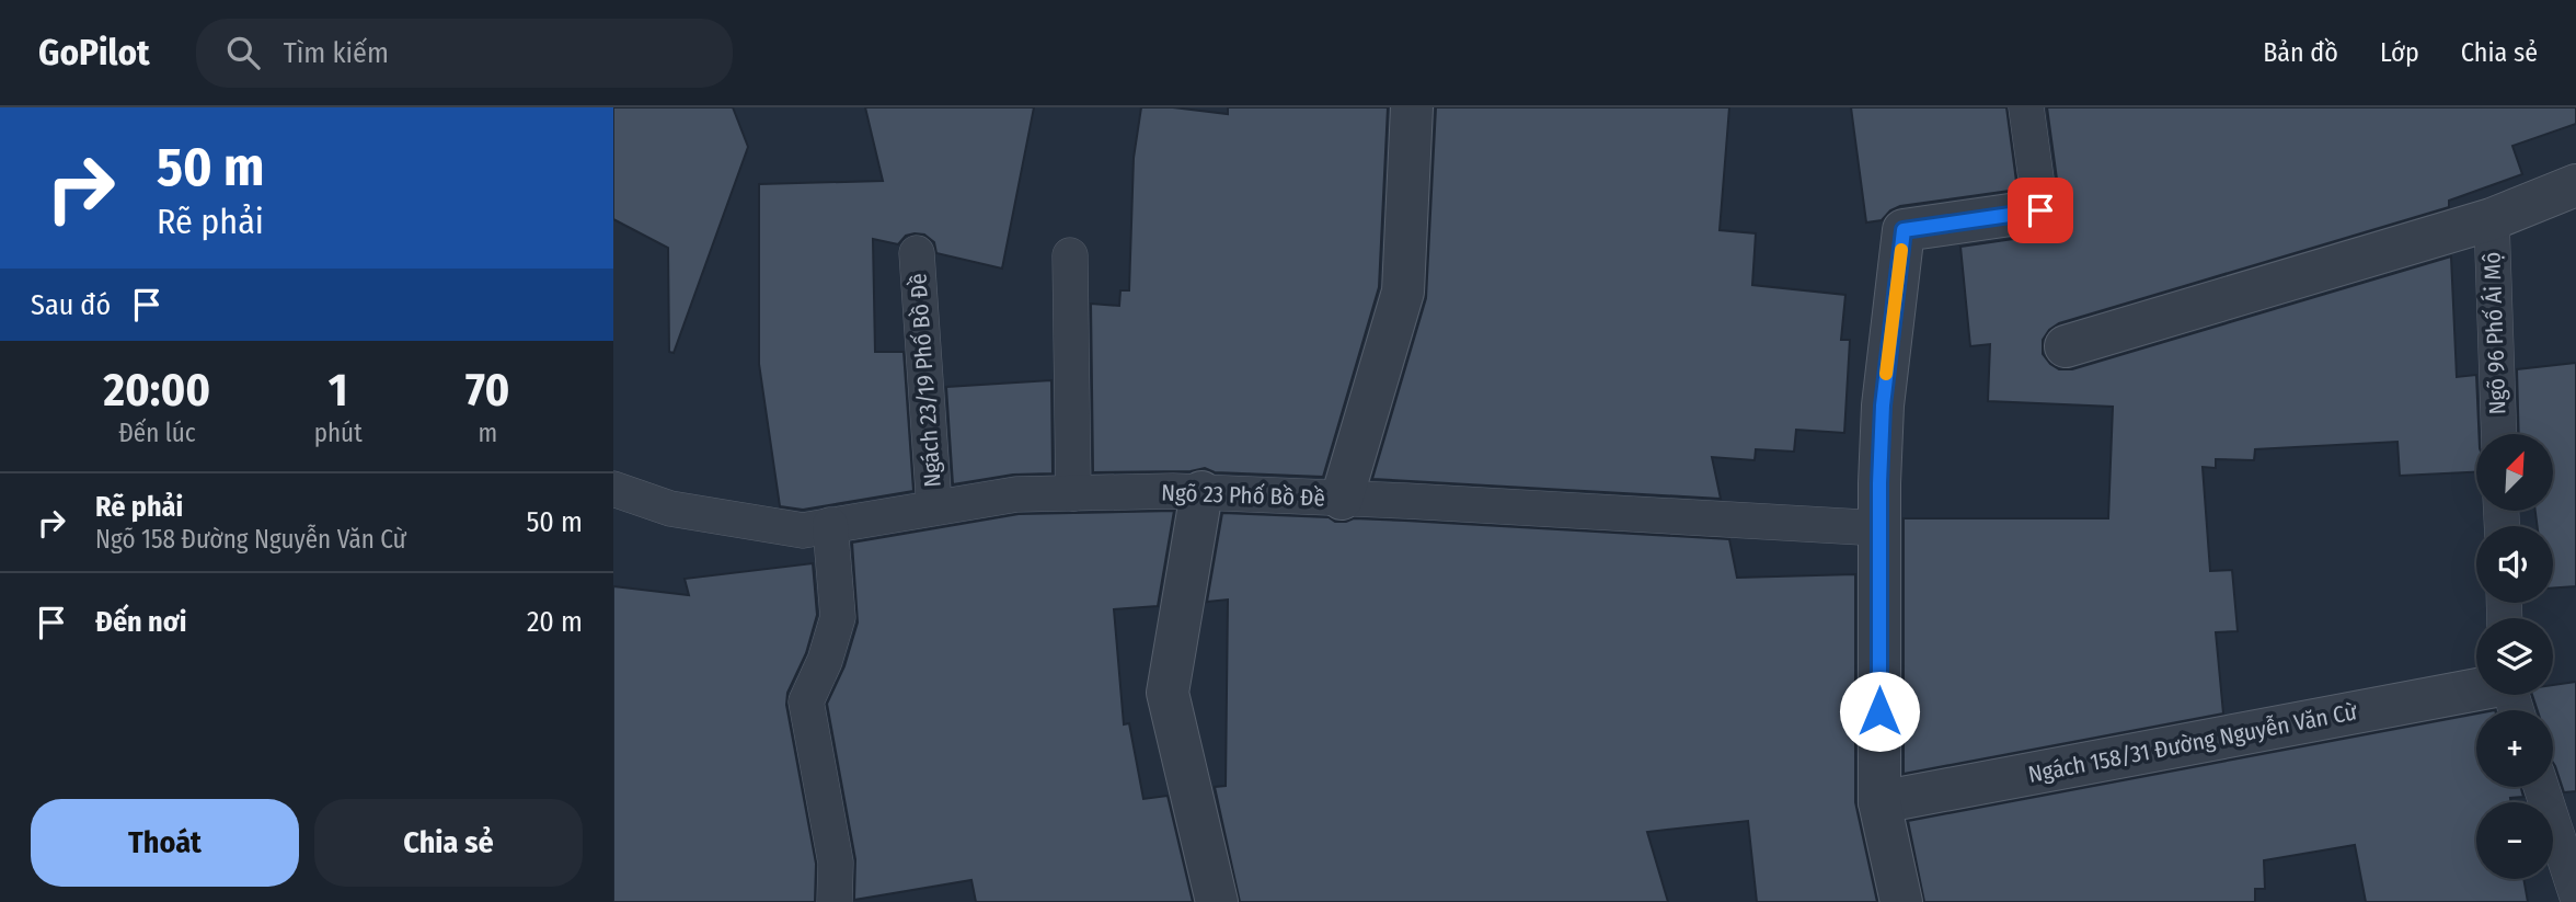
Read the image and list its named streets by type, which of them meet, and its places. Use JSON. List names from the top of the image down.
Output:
{
  "streets": {
    "street": ["Ngách 158/31 Đường Nguyễn Văn Cừ"],
    "lane": ["Ngõ 96 Phố Ái Mộ", "Ngách 23/19 Phố Bồ Đề", "Ngõ 23 Phố Bồ Đề"]
  },
  "crossings": [
    ["Ngách 23/19 Phố Bồ Đề", "Ngõ 23 Phố Bồ Đề"]
  ],
  "north": "top right",
  "page": {
    "header": "GoPilot",
    "search": "Tìm kiếm",
    "nav": ["Bản đồ", "Lớp", "Chia sẻ"],
    "turn": ["50 m", "Rẽ phải"],
    "then": "Sau đó",
    "eta": [
      "20:00",
      "Đến lúc",
      "1",
      "phút",
      "70",
      "m"
    ],
    "map_buttons": ["+", "−"],
    "list": [
      {
        "name": "Rẽ phải",
        "note": "Ngõ 158 Đường Nguyễn Văn Cừ",
        "value": "50 m"
      },
      {
        "name": "Đến nơi",
        "value": "20 m"
      }
    ],
    "buttons": ["Thoát", "Chia sẻ"]
  }
}
